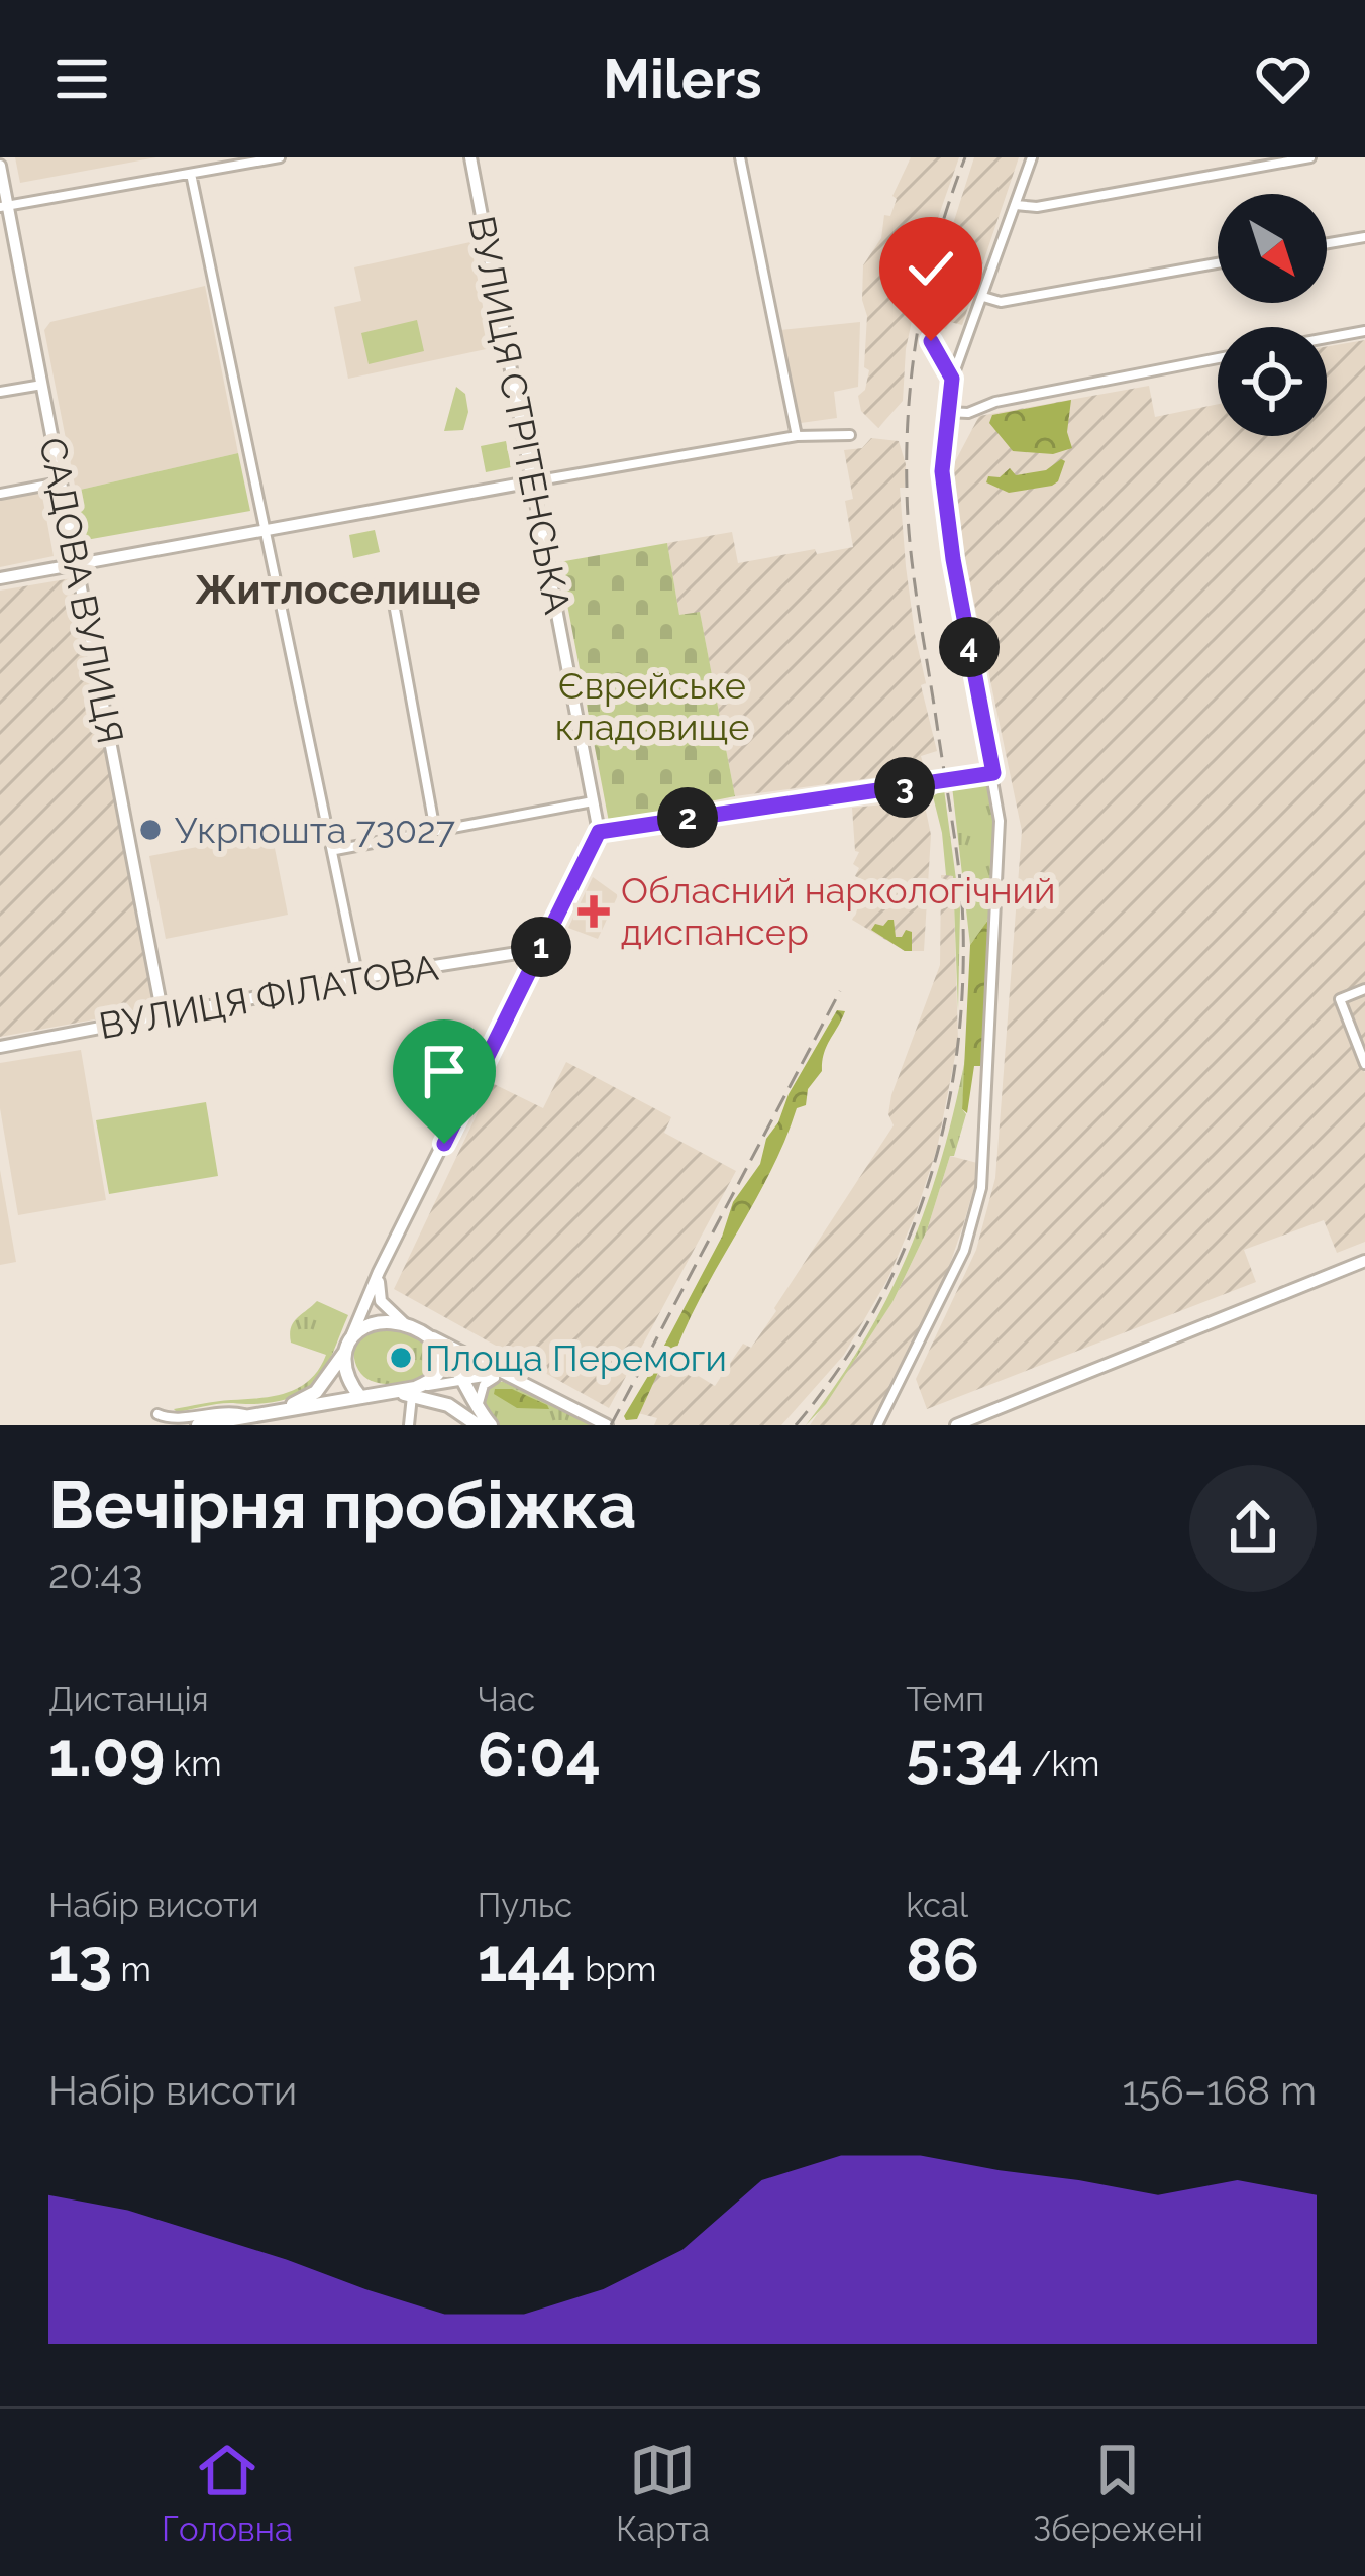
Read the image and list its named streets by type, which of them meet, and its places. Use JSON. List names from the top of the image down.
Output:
{
  "streets": {
    "street": ["ВУЛИЦЯ СТРІТЕНСЬКА", "САДОВА ВУЛИЦЯ", "ВУЛИЦЯ ФІЛАТОВА"]
  },
  "crossings": [
    ["САДОВА ВУЛИЦЯ", "ВУЛИЦЯ ФІЛАТОВА"]
  ],
  "districts": ["Житлоселище"],
  "parks": ["Єврейське кладовище"],
  "places": {
    "other": ["Укрпошта 73027", "Площа Перемоги"],
    "health": ["Обласний наркологічний диспансер"]
  },
  "north": "bottom right",
  "page": {
    "header": "Milers",
    "pins": [
      "4",
      "3",
      "2",
      "1"
    ],
    "heading": ["Вечірня пробіжка", "20:43"],
    "stats": [
      ["Дистанція", "1.09 km"],
      ["Час", "6:04"],
      ["Темп", "5:34 /km"],
      ["Набір висоти", "13 m"],
      ["Пульс", "144 bpm"],
      ["kcal", "86"]
    ],
    "chart": ["Набір висоти", "156–168 m"],
    "tabs": ["Головна", "Карта", "Збережені"]
  }
}
